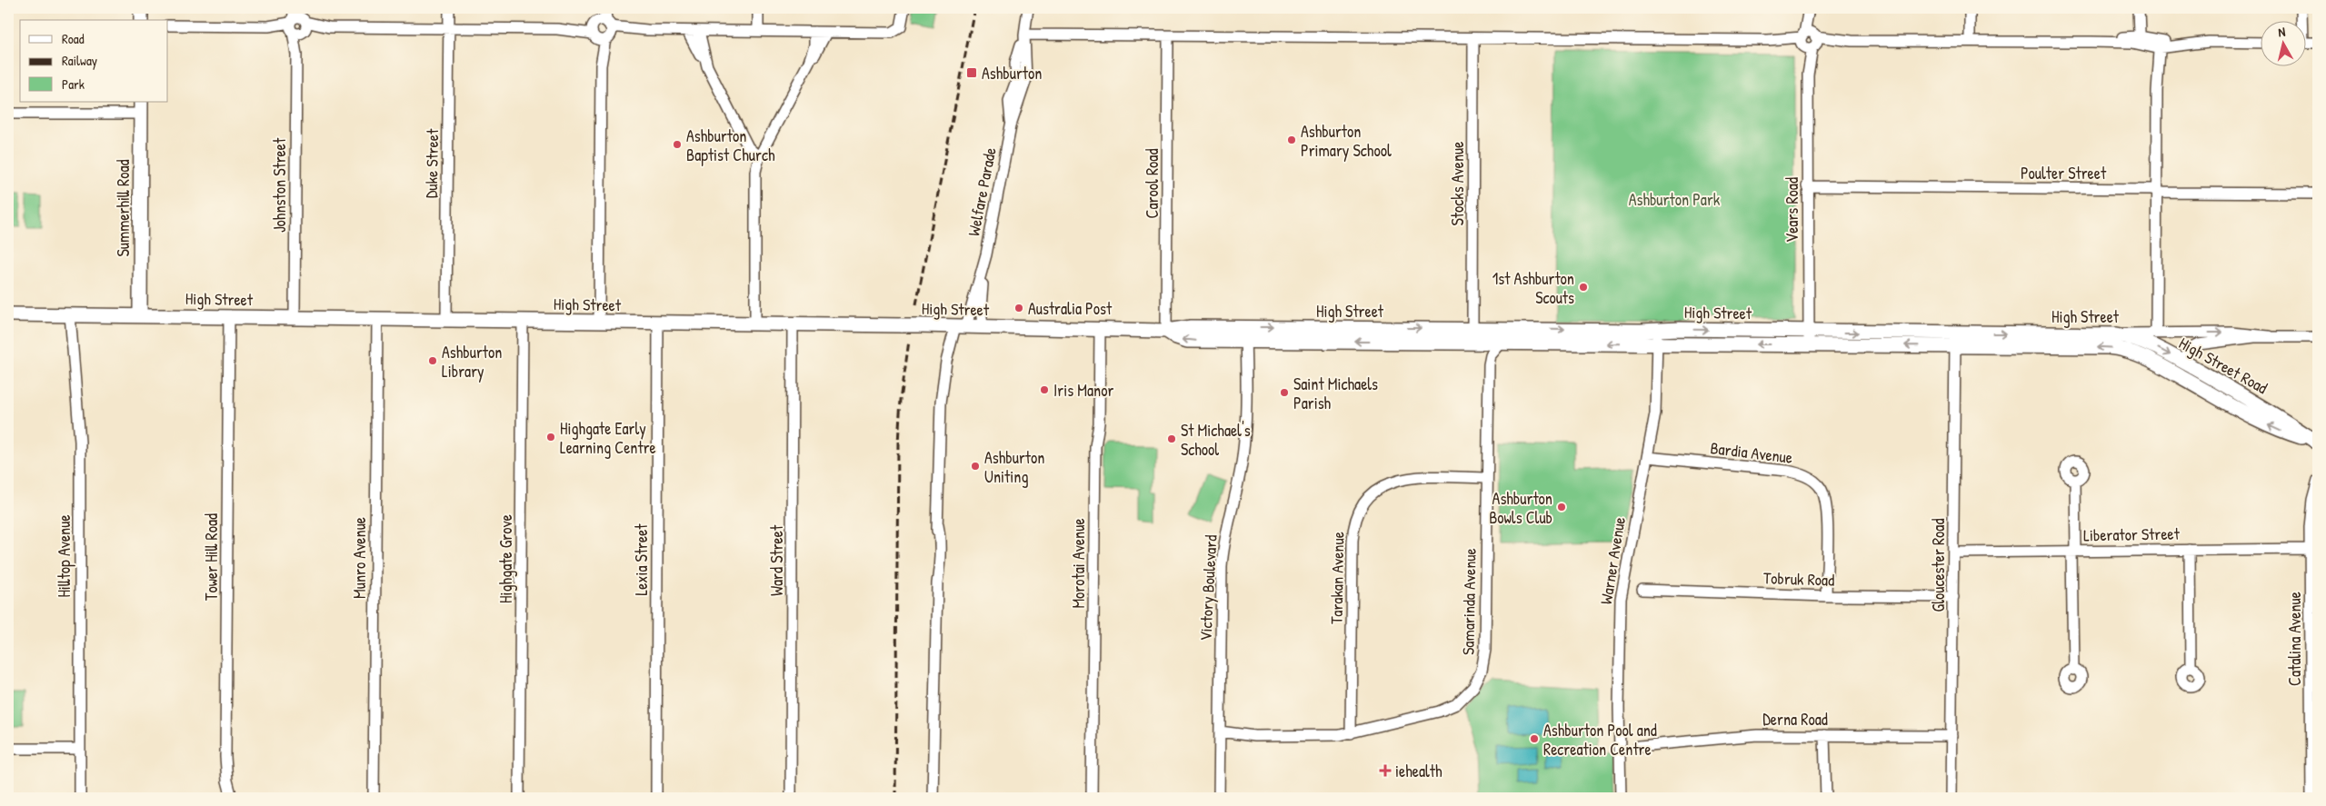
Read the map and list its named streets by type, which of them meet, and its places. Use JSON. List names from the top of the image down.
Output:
{
  "streets": {
    "main road": ["Summerhill Road", "High Street", "High Street Road"],
    "street": [
      "Duke Street",
      "Poulter Street",
      "Carool Road",
      "Stocks Avenue",
      "Johnston Street",
      "Welfare Parade",
      "Vears Road",
      "Bardia Avenue",
      "Liberator Street",
      "Hilltop Avenue",
      "Tower Hill Road",
      "Munro Avenue",
      "Highgate Grove",
      "Lexia Street",
      "Ward Street",
      "Warner Avenue",
      "Morotai Avenue",
      "Gloucester Road",
      "Tarakan Avenue",
      "Tobruk Road",
      "Victory Boulevard",
      "Samarinda Avenue",
      "Catalina Avenue",
      "Derna Road"
    ]
  },
  "crossings": [
    ["Duke Street", "High Street"],
    ["Poulter Street", "Vears Road"],
    ["Carool Road", "High Street"],
    ["Stocks Avenue", "High Street"],
    ["Johnston Street", "High Street"],
    ["Welfare Parade", "High Street"],
    ["Summerhill Road", "High Street"],
    ["Vears Road", "High Street"],
    ["High Street", "High Street Road"],
    ["High Street", "Hilltop Avenue"],
    ["High Street", "Tower Hill Road"],
    ["High Street", "Munro Avenue"],
    ["High Street", "Highgate Grove"],
    ["High Street", "Lexia Street"],
    ["High Street", "Ward Street"],
    ["High Street", "Warner Avenue"],
    ["High Street", "Morotai Avenue"],
    ["High Street", "Gloucester Road"],
    ["High Street", "Victory Boulevard"],
    ["High Street", "Samarinda Avenue"],
    ["Bardia Avenue", "Warner Avenue"],
    ["Bardia Avenue", "Tobruk Road"],
    ["Liberator Street", "Gloucester Road"],
    ["Liberator Street", "Catalina Avenue"],
    ["Gloucester Road", "Tobruk Road"],
    ["Gloucester Road", "Derna Road"],
    ["Tarakan Avenue", "Samarinda Avenue"],
    ["Victory Boulevard", "Samarinda Avenue"]
  ],
  "parks": ["Ashburton Park"],
  "places": {
    "transit": ["Ashburton"],
    "other": [
      "Ashburton Primary School",
      "Ashburton Baptist Church",
      "1st Ashburton Scouts",
      "Australia Post",
      "Ashburton Library",
      "Iris Manor",
      "Saint Michaels Parish",
      "Highgate Early Learning Centre",
      "St Michael's School",
      "Ashburton Uniting",
      "Ashburton Bowls Club",
      "Ashburton Pool and Recreation Centre"
    ],
    "health": ["iehealth"]
  },
  "legend": ["Road", "Railway", "Park"],
  "north": "top"
}
